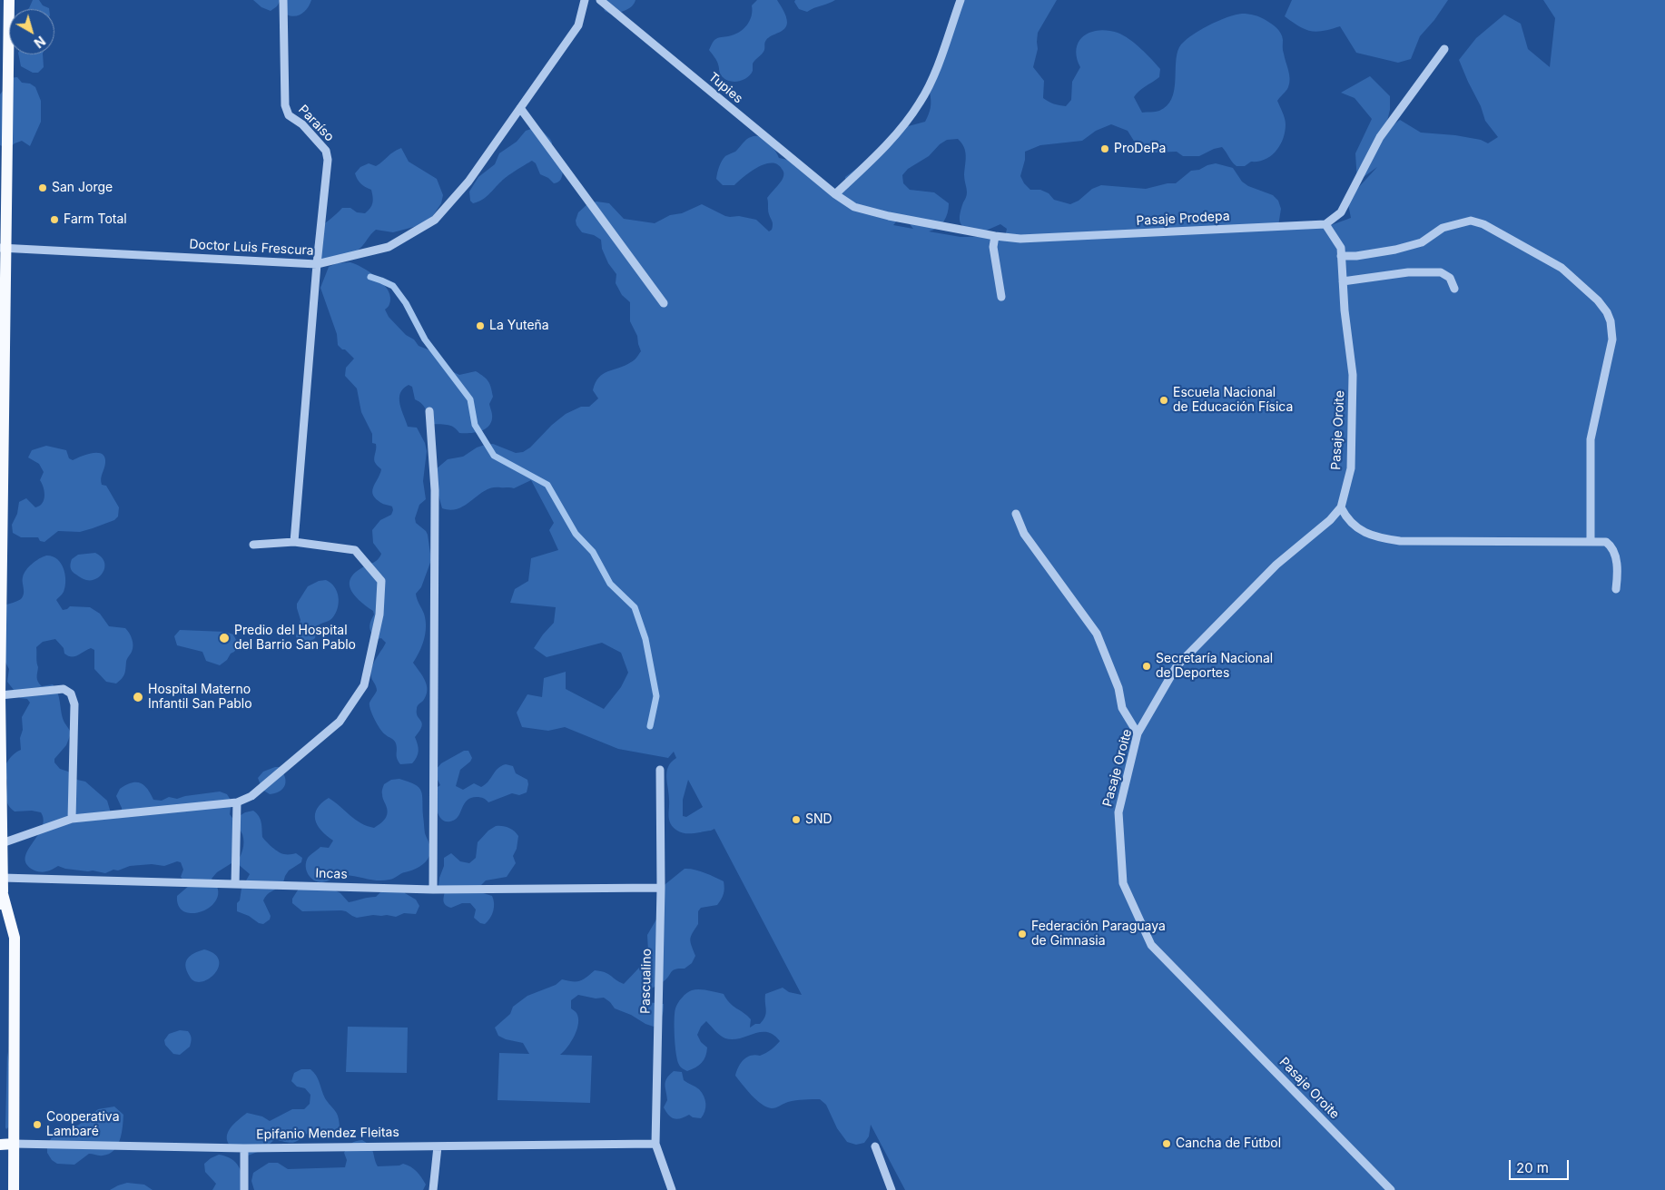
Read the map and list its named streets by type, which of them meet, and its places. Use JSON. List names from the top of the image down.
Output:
{
  "streets": {
    "main road": ["Epifanio Mendez Fleitas"],
    "street": [
      "Tupies",
      "Paraíso",
      "Pasaje Prodepa",
      "Doctor Luis Frescura",
      "Pasaje Oroite",
      "Incas",
      "Pascualino"
    ]
  },
  "crossings": [
    ["Tupies", "Pasaje Prodepa"],
    ["Paraíso", "Doctor Luis Frescura"],
    ["Pasaje Prodepa", "Pasaje Oroite"],
    ["Incas", "Pascualino"],
    ["Pascualino", "Epifanio Mendez Fleitas"]
  ],
  "places": [
    "ProDePa",
    "San Jorge",
    "Farm Total",
    "La Yuteña",
    "Escuela Nacional de Educación Física",
    "Predio del Hospital del Barrio San Pablo",
    "Secretaría Nacional de Deportes",
    "Hospital Materno Infantil San Pablo",
    "SND",
    "Federación Paraguaya de Gimnasia",
    "Cooperativa Lambaré",
    "Cancha de Fútbol"
  ],
  "scale_bar": "20 m",
  "north": "bottom right"
}
